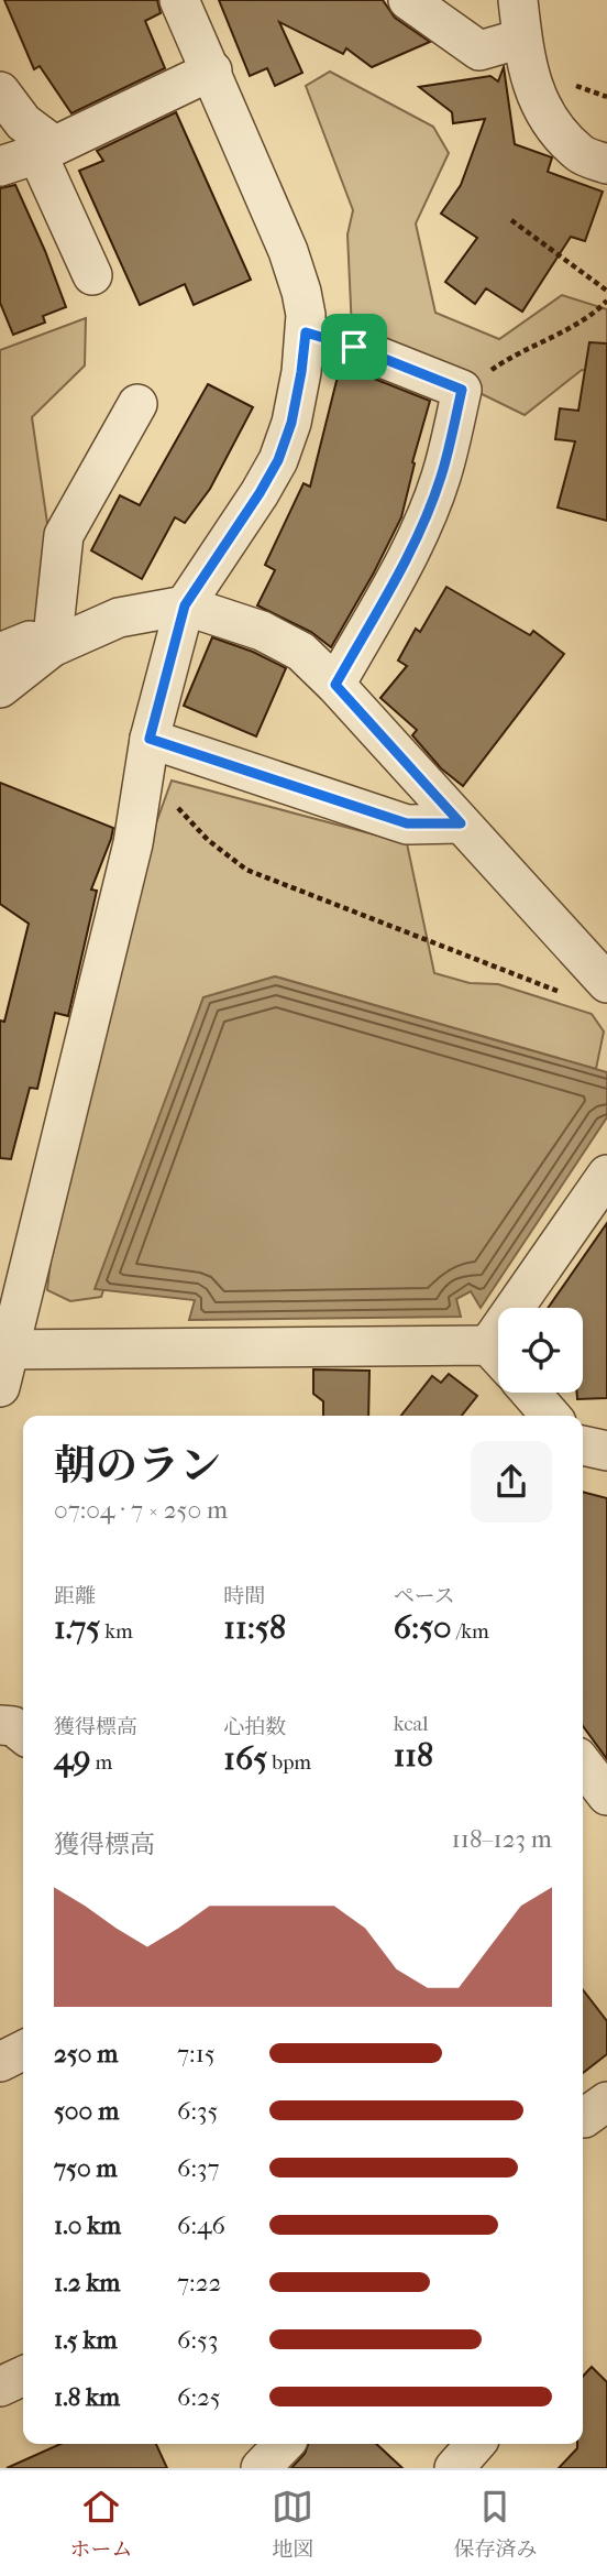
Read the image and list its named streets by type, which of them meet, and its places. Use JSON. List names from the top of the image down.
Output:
{
  "page": {
    "heading": ["朝のラン", "07:04 · 7 × 250 m"],
    "stats": [
      ["距離", "1.75 km"],
      ["時間", "11:58"],
      ["ペース", "6:50 /km"],
      ["獲得標高", "49 m"],
      ["心拍数", "165 bpm"],
      ["kcal", "118"]
    ],
    "chart": ["獲得標高", "118–123 m"],
    "list": [
      {
        "name": "250 m",
        "note": "7:15"
      },
      {
        "name": "500 m",
        "note": "6:35"
      },
      {
        "name": "750 m",
        "note": "6:37"
      },
      {
        "name": "1.0 km",
        "note": "6:46"
      },
      {
        "name": "1.2 km",
        "note": "7:22"
      },
      {
        "name": "1.5 km",
        "note": "6:53"
      },
      {
        "name": "1.8 km",
        "note": "6:25"
      }
    ],
    "tabs": ["ホーム", "地図", "保存済み"]
  }
}
